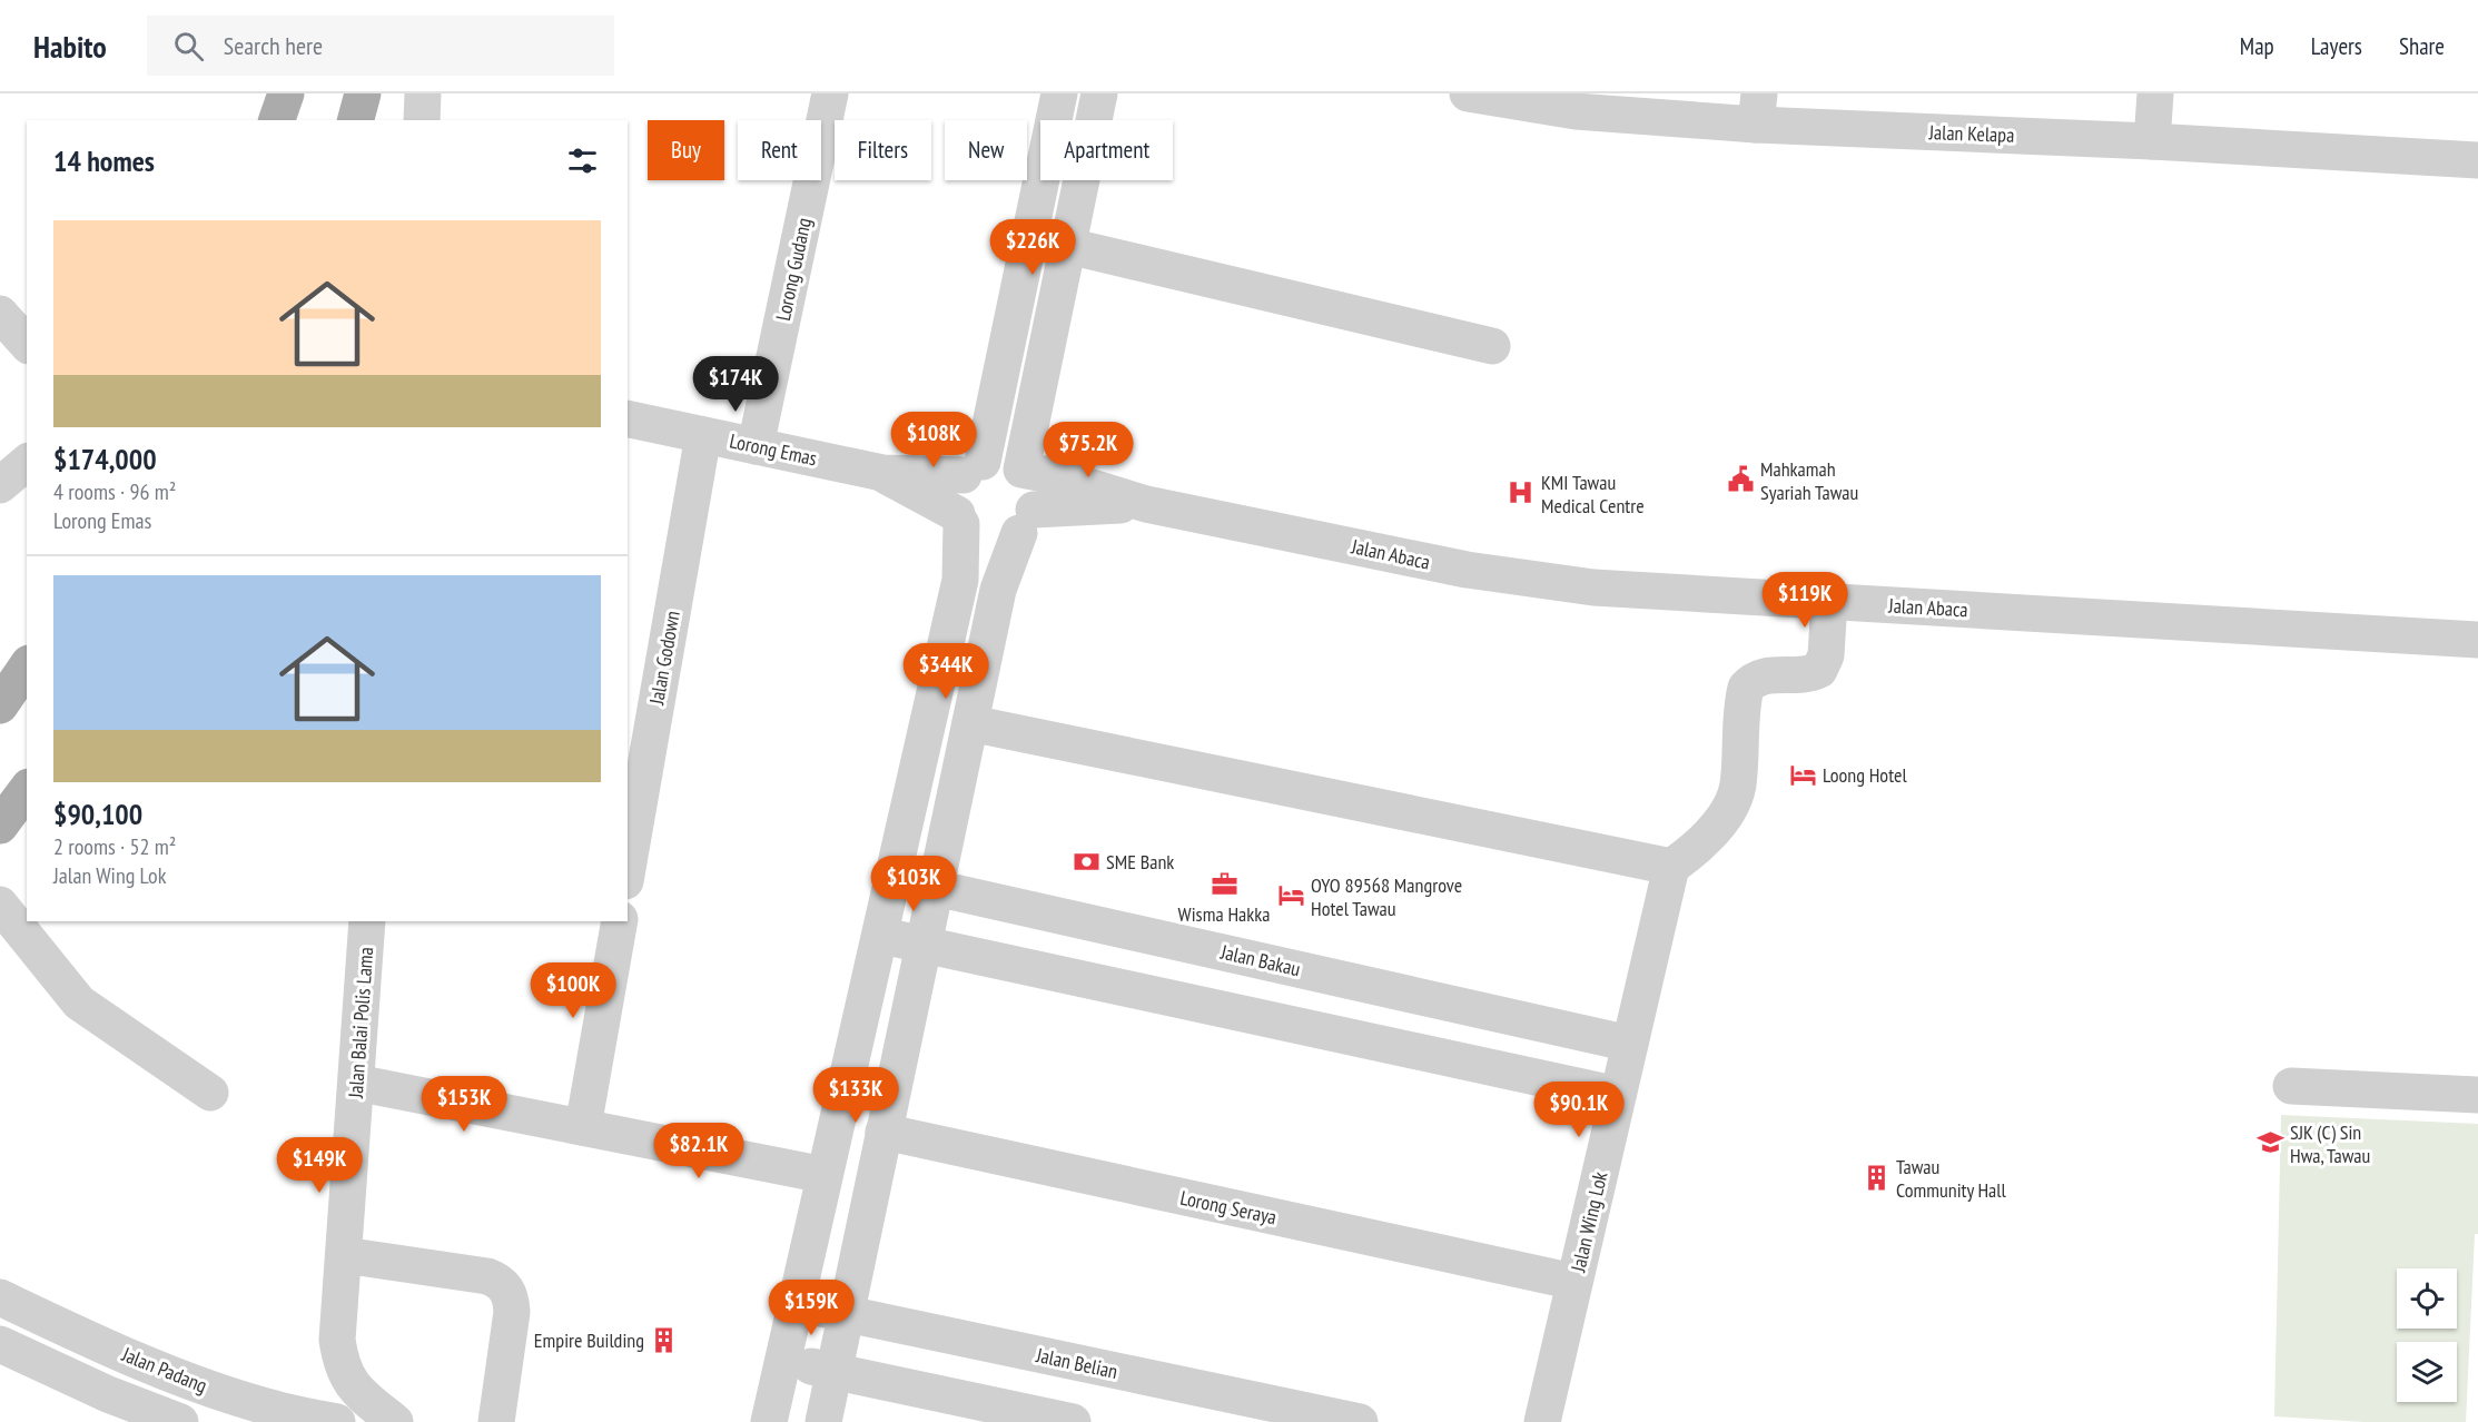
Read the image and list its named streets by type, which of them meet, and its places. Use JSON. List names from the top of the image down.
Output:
{
  "streets": {
    "street": [
      "Jalan Kelapa",
      "Lorong Gudang",
      "Lorong Emas",
      "Jalan Abaca",
      "Jalan Godown",
      "Jalan Bakau",
      "Jalan Balai Polis Lama",
      "Lorong Seraya",
      "Jalan Wing Lok",
      "Jalan Belian",
      "Jalan Padang"
    ]
  },
  "crossings": [
    ["Lorong Gudang", "Lorong Emas"],
    ["Lorong Emas", "Jalan Abaca"],
    ["Lorong Emas", "Jalan Godown"],
    ["Jalan Bakau", "Jalan Wing Lok"],
    ["Lorong Seraya", "Jalan Wing Lok"]
  ],
  "places": {
    "public building": ["Mahkamah Syariah Tawau"],
    "hospital": ["KMI Tawau Medical Centre"],
    "hotel": ["Loong Hotel", "OYO 89568 Mangrove Hotel Tawau"],
    "bank": ["SME Bank"],
    "office": ["Wisma Hakka"],
    "school or university": ["SJK (C) Sin Hwa, Tawau"],
    "building": ["Tawau Community Hall", "Empire Building"]
  },
  "page": {
    "header": "Habito",
    "search": "Search here",
    "nav": ["Map", "Layers", "Share"],
    "chip": [
      "Buy",
      "Rent",
      "Filters",
      "New",
      "Apartment"
    ],
    "heading": "14 homes",
    "list": [
      {
        "name": "$174,000",
        "note": "4 rooms · 96 m² · Lorong Emas"
      },
      {
        "name": "$90,100",
        "note": "2 rooms · 52 m² · Jalan Wing Lok"
      }
    ],
    "price": [
      "$226K",
      "$174K",
      "$108K",
      "$75.2K",
      "$119K",
      "$344K",
      "$103K",
      "$100K",
      "$133K",
      "$153K",
      "$90.1K",
      "$82.1K",
      "$149K",
      "$159K"
    ]
  }
}
